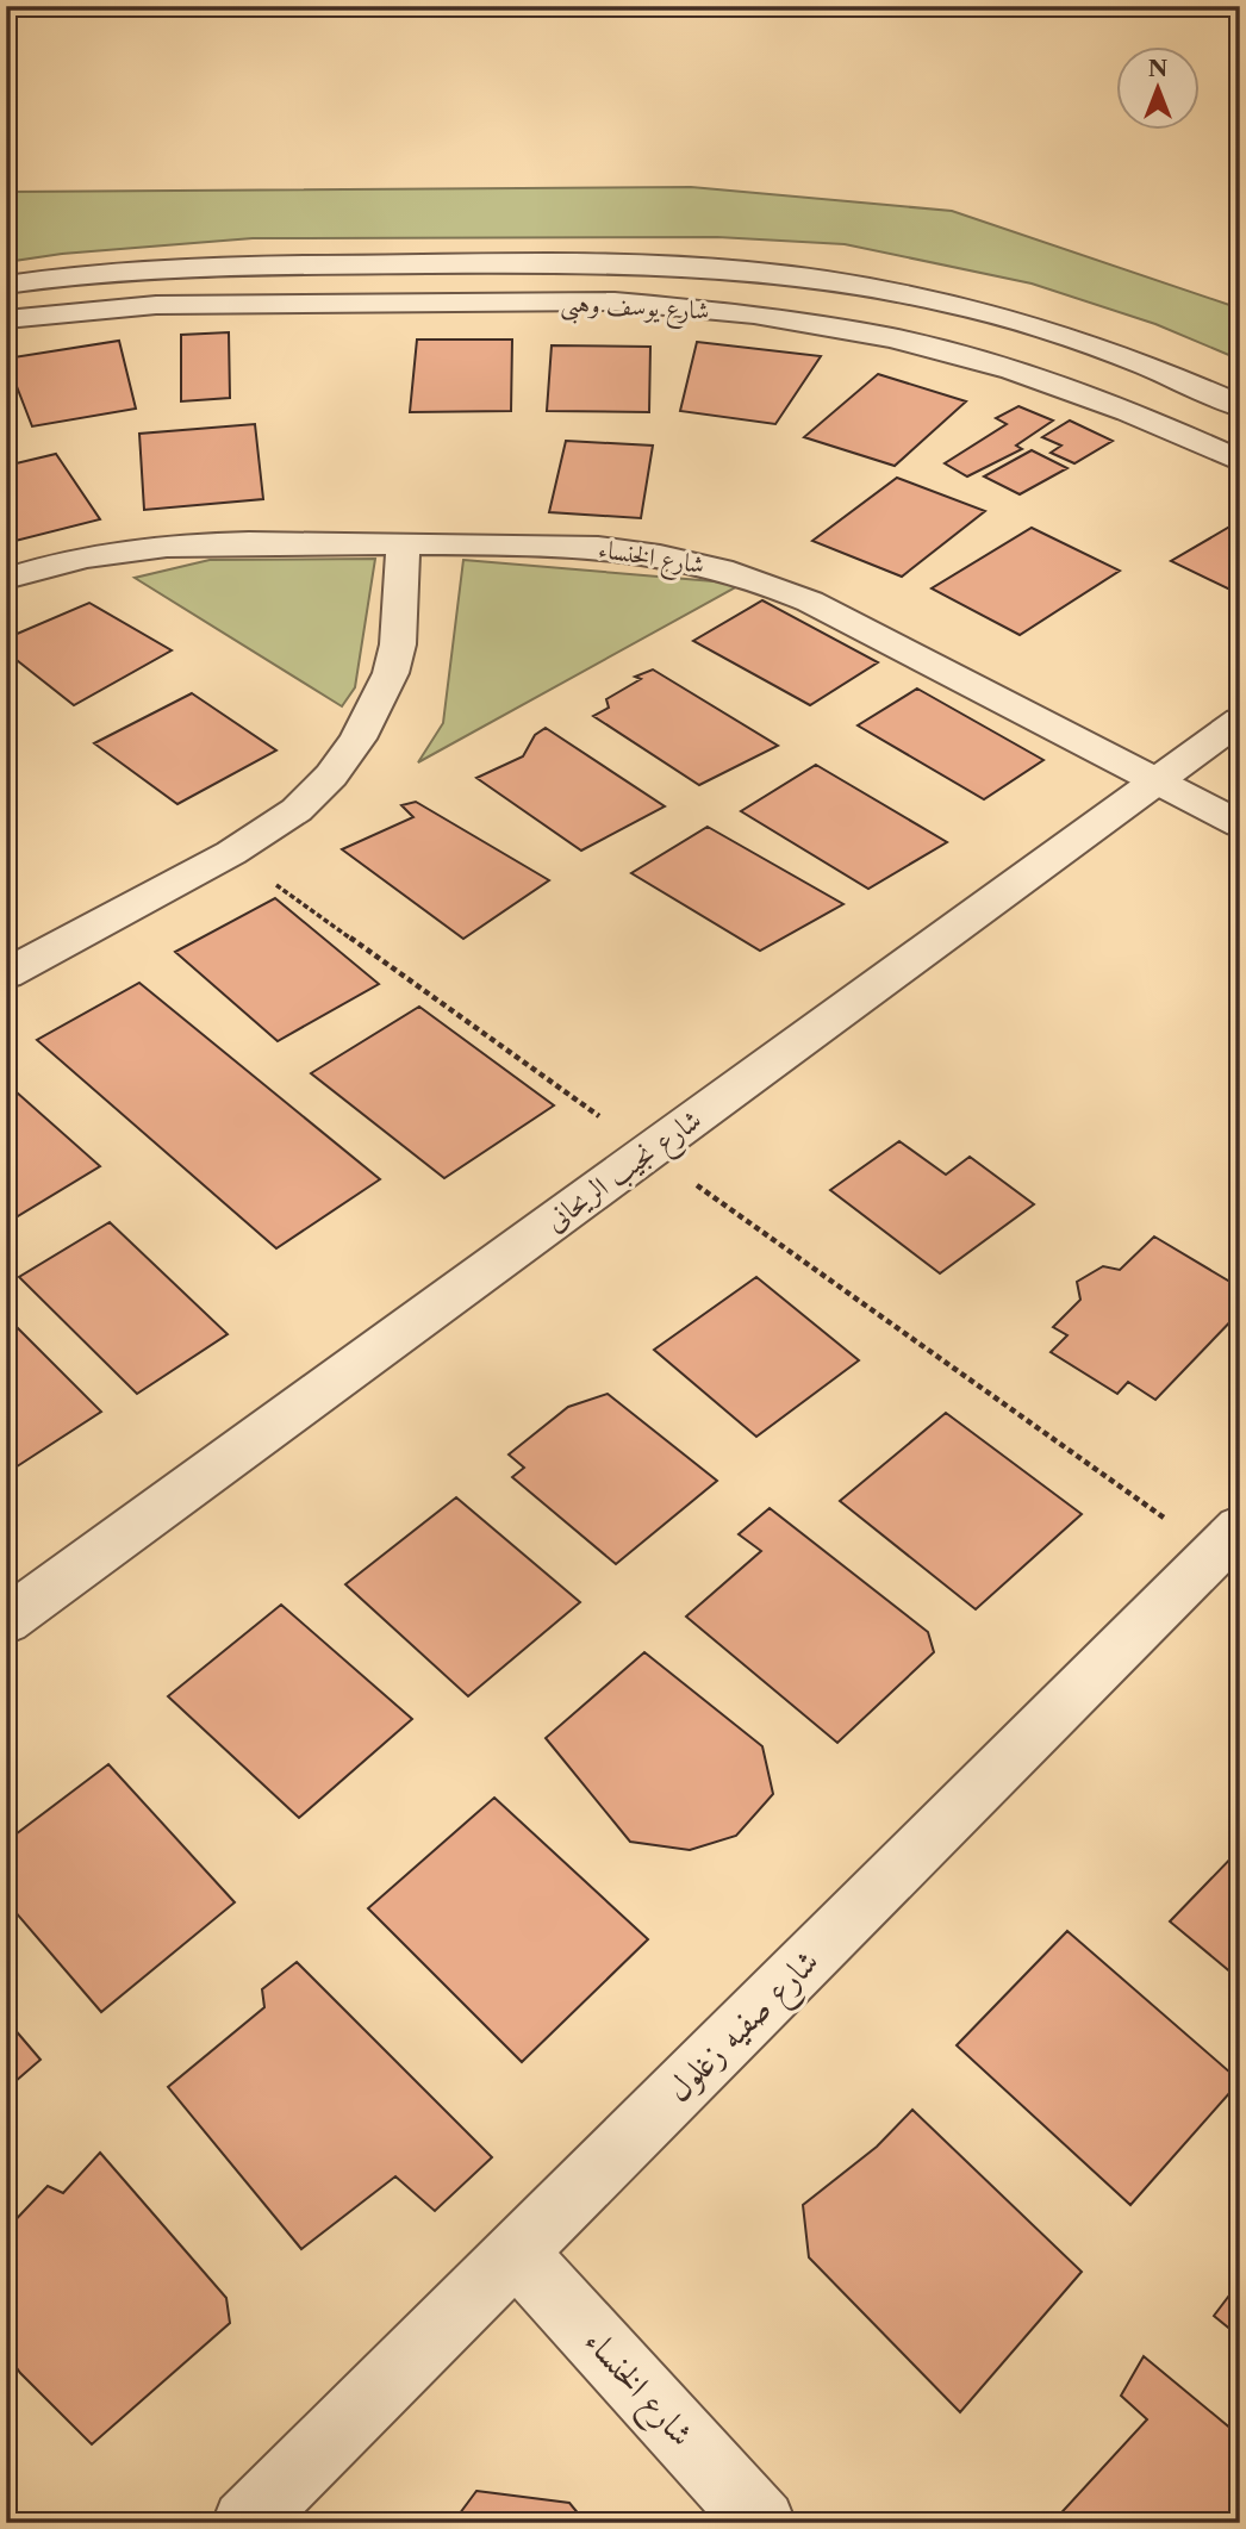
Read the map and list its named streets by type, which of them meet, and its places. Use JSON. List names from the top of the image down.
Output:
{
  "streets": {
    "street": [
      "شارع يوسف وهبى",
      "شارع الخنساء",
      "شارع نجيب الريحانى",
      "شارع صفيه زغلول"
    ]
  },
  "crossings": [
    ["شارع الخنساء", "شارع نجيب الريحانى"],
    ["شارع الخنساء", "شارع صفيه زغلول"]
  ],
  "north": "top"
}
